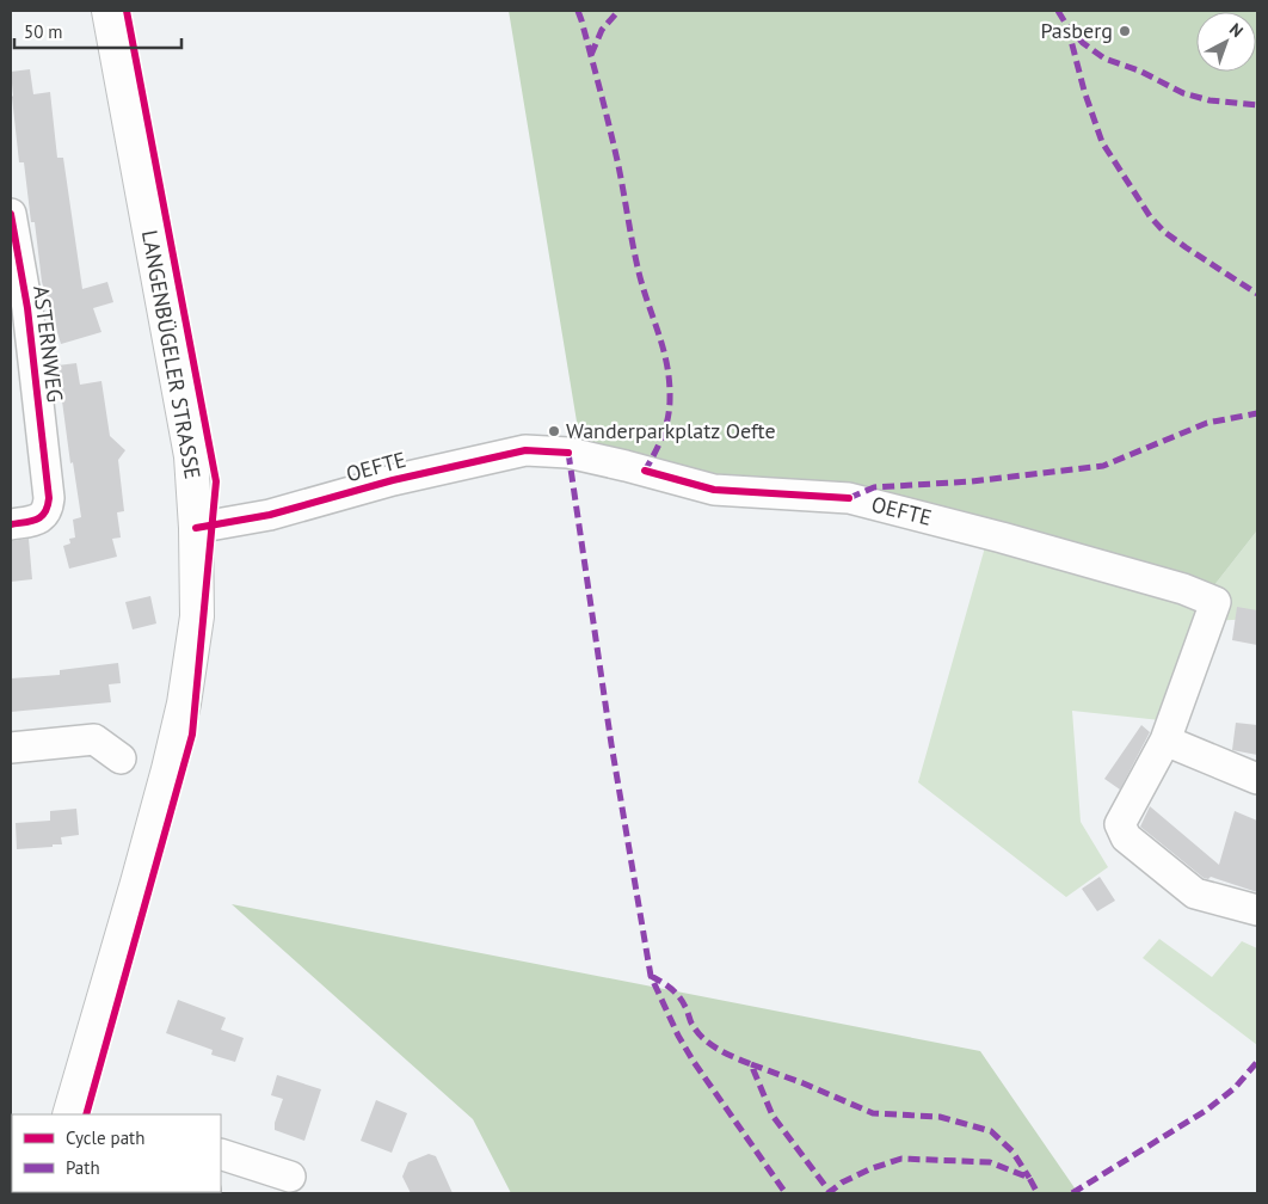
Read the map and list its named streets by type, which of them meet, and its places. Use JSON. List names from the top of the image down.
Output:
{
  "streets": {
    "main road": ["LANGENBÜGELER STRASSE"],
    "street": ["ASTERNWEG", "OEFTE"]
  },
  "crossings": [
    ["LANGENBÜGELER STRASSE", "OEFTE"]
  ],
  "places": ["Pasberg", "Wanderparkplatz Oefte"],
  "legend": ["Cycle path", "Path"],
  "scale_bar": "50 m",
  "north": "top right"
}
